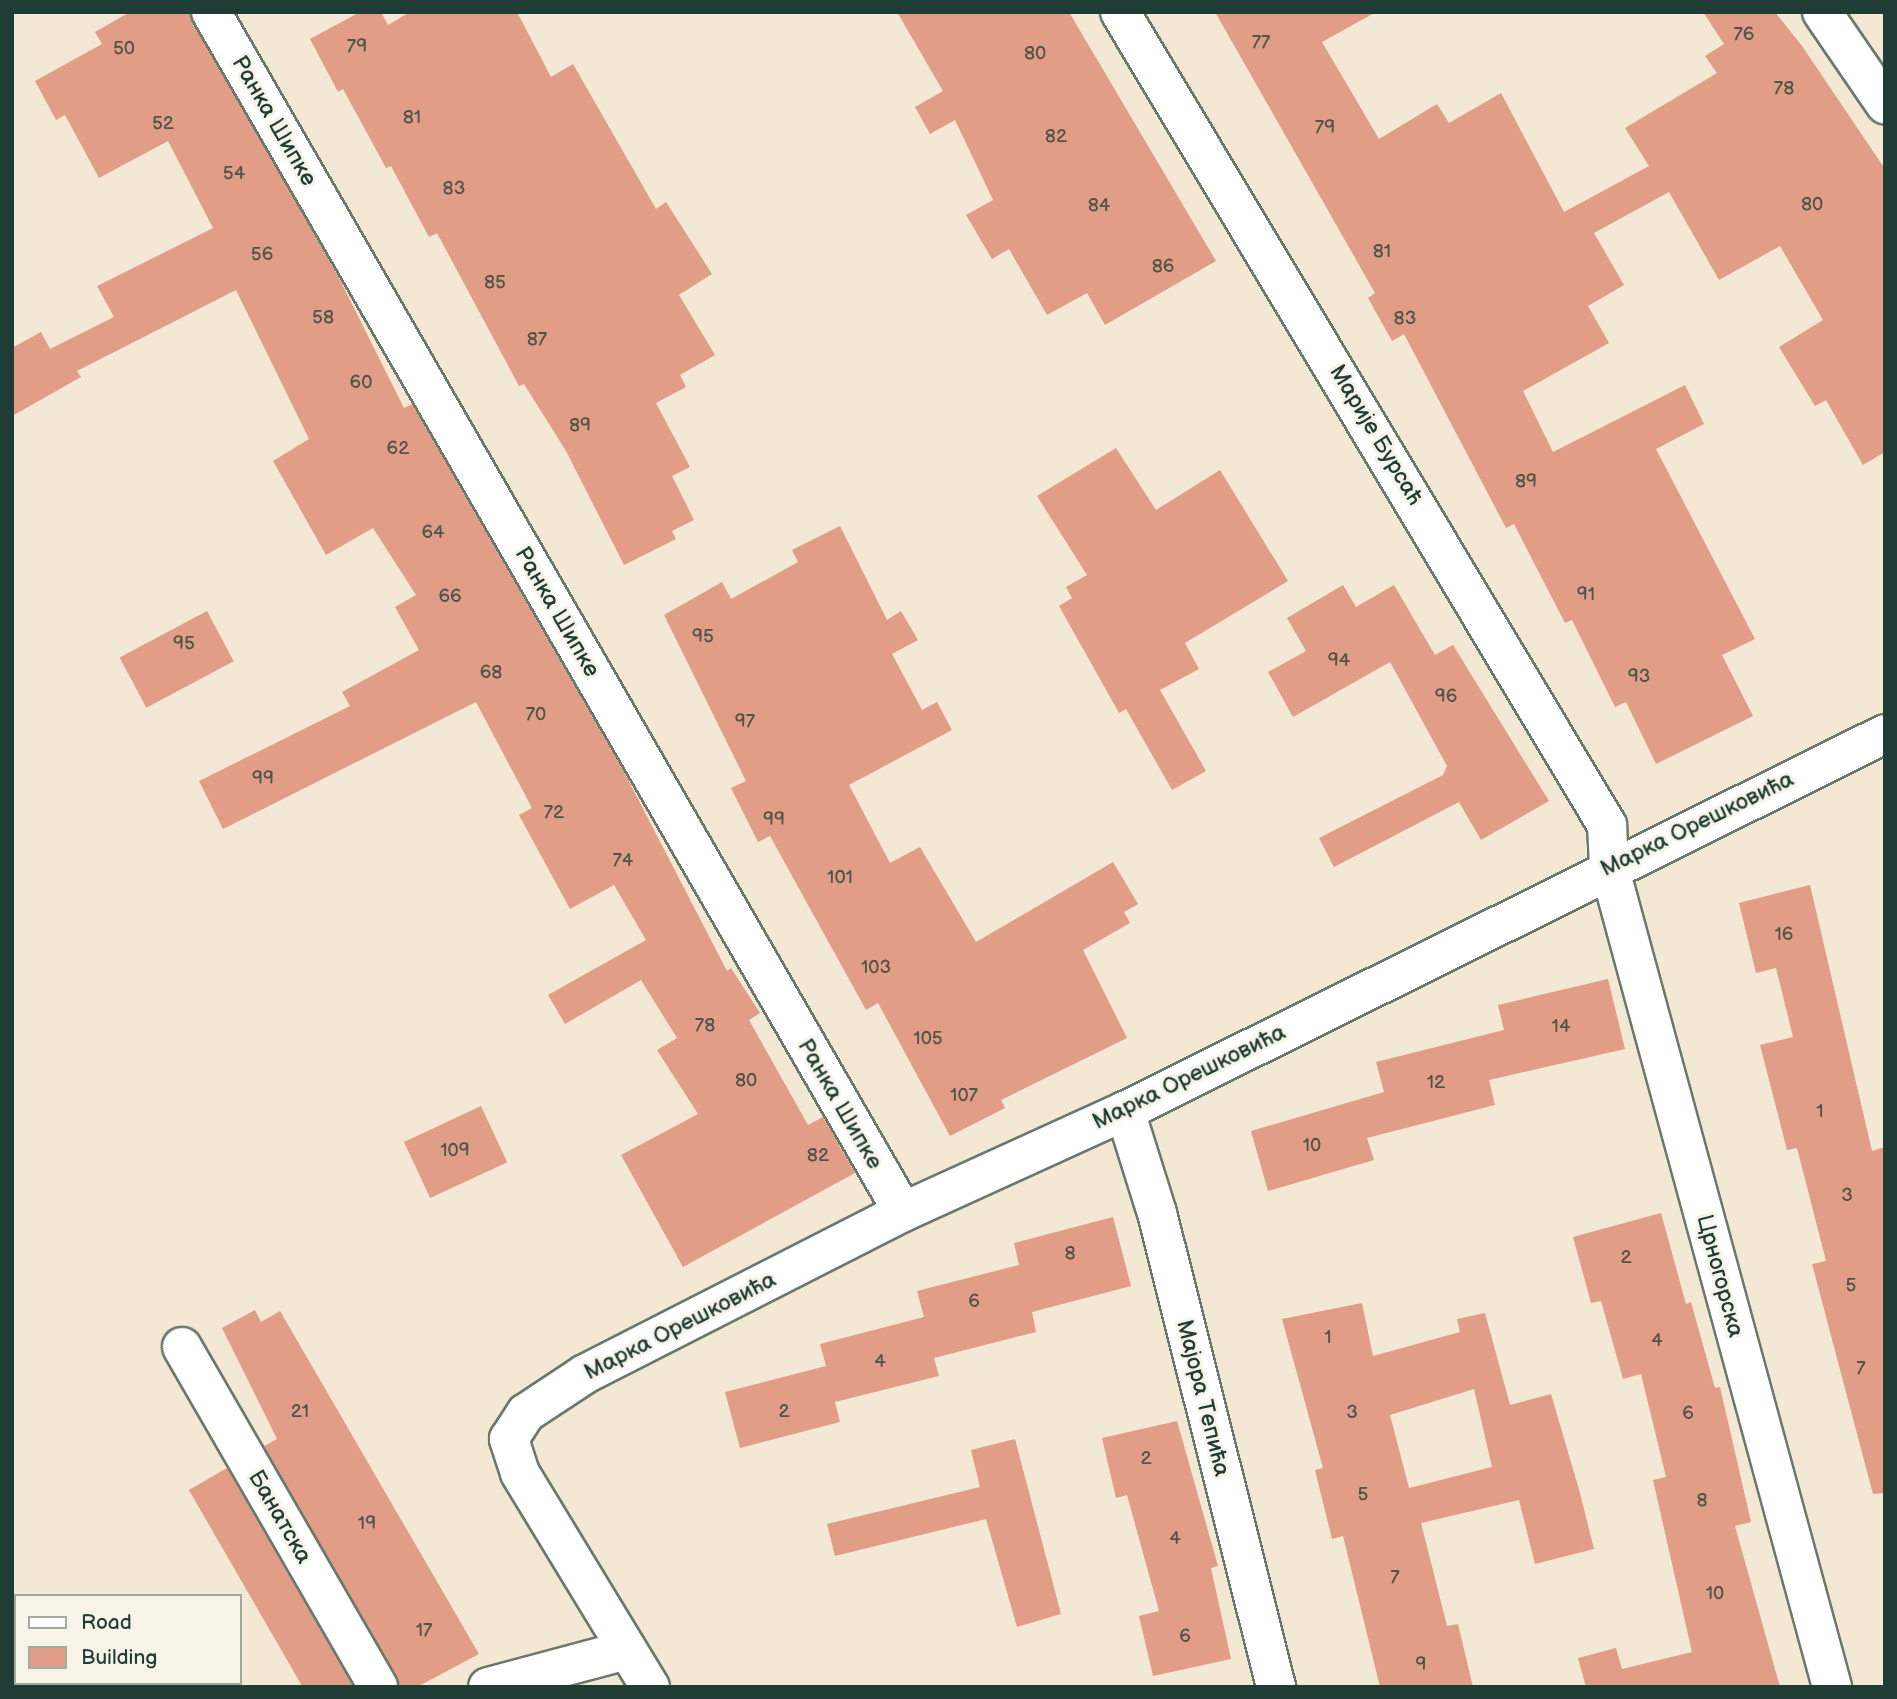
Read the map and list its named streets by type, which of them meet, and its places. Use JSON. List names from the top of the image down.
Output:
{
  "streets": {
    "street": [
      "Ранка Шипке",
      "Марије Бурсаћ",
      "Марка Орешковића",
      "Црногорска",
      "Мајора Тепића",
      "Банатска"
    ]
  },
  "crossings": [
    ["Ранка Шипке", "Марка Орешковића"],
    ["Марије Бурсаћ", "Марка Орешковића"],
    ["Марије Бурсаћ", "Црногорска"],
    ["Марка Орешковића", "Црногорска"],
    ["Марка Орешковића", "Мајора Тепића"]
  ],
  "house_numbers": [
    "76",
    "77",
    "79",
    "50",
    "80",
    "78",
    "81",
    "52",
    "79",
    "82",
    "54",
    "83",
    "80",
    "84",
    "81",
    "56",
    "86",
    "85",
    "58",
    "83",
    "87",
    "60",
    "89",
    "62",
    "89",
    "64",
    "91",
    "66",
    "95",
    "95",
    "94",
    "68",
    "93",
    "96",
    "70",
    "97",
    "99",
    "72",
    "99",
    "74",
    "101",
    "16",
    "103",
    "78",
    "14",
    "105",
    "80",
    "12",
    "107",
    "1",
    "10",
    "109",
    "82",
    "3",
    "8",
    "2",
    "5",
    "6",
    "1",
    "4",
    "4",
    "7",
    "21",
    "2",
    "3",
    "6",
    "2",
    "5",
    "8",
    "19",
    "4",
    "7",
    "10",
    "17",
    "6",
    "9"
  ],
  "legend": ["Road", "Building"]
}
